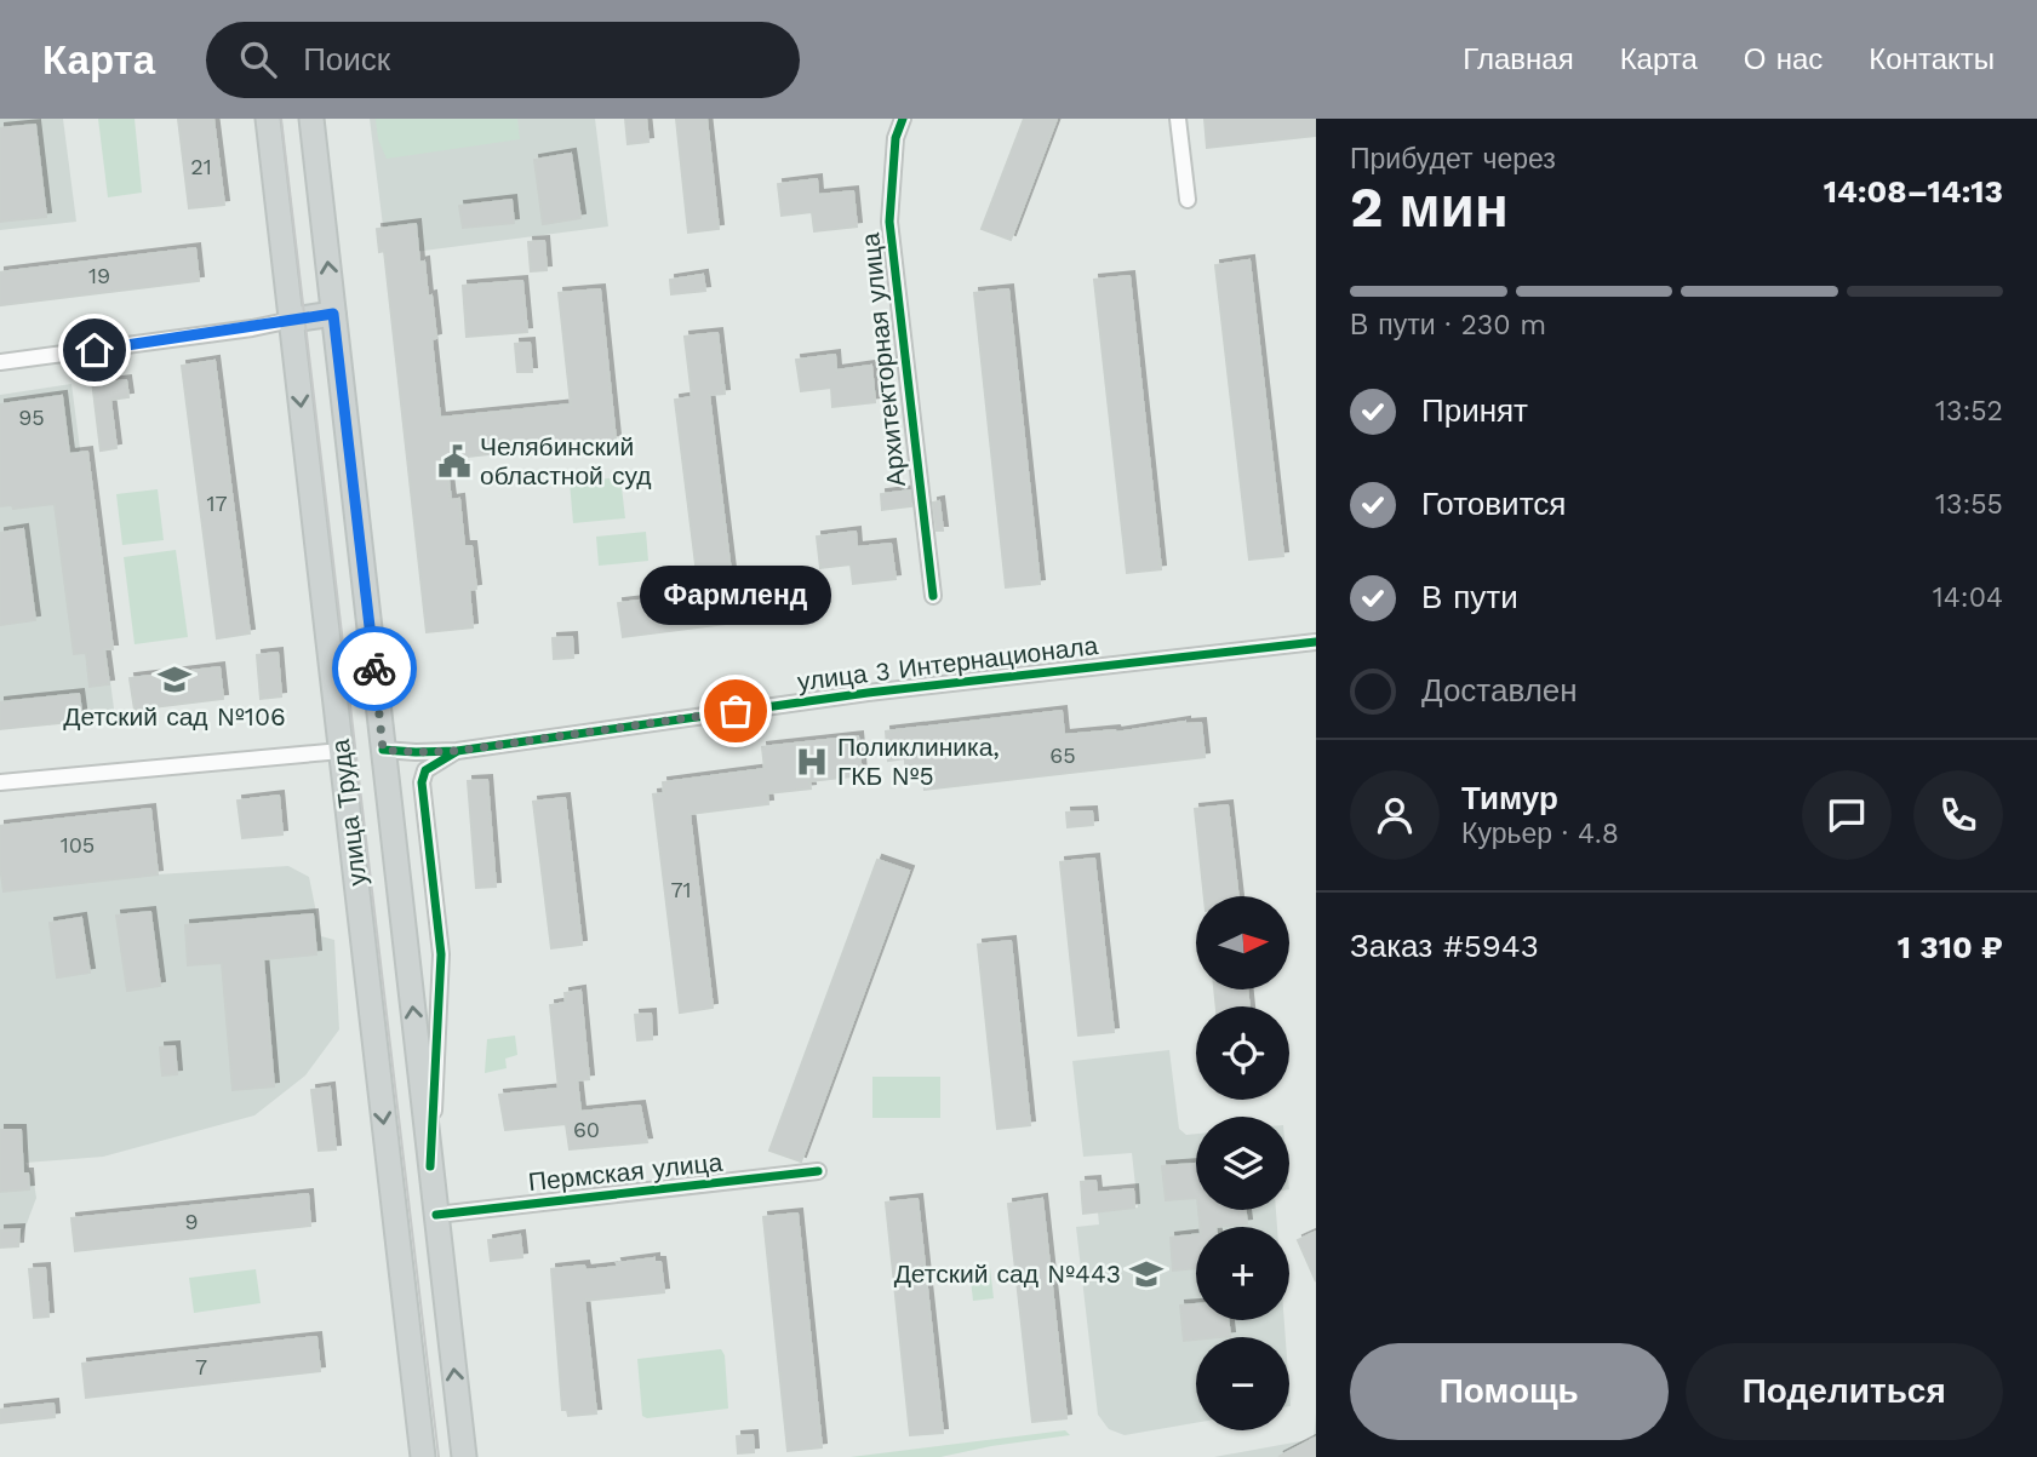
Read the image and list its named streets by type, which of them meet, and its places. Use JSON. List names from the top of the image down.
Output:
{
  "streets": {
    "main road": ["улица 3 Интернационала", "улица Труда"],
    "street": ["Архитекторная улица", "Пермская улица"]
  },
  "crossings": [
    ["улица 3 Интернационала", "улица Труда"],
    ["улица Труда", "Пермская улица"]
  ],
  "places": {
    "public building": ["Челябинский областной суд"],
    "school or university": ["Детский сад №106", "Детский сад №443"],
    "other": ["Фармленд"],
    "hospital": ["Поликлиника, ГКБ №5"]
  },
  "house_numbers": [
    "21",
    "19",
    "95",
    "17",
    "65",
    "105",
    "71",
    "60",
    "9",
    "7"
  ],
  "north": "right",
  "page": {
    "header": "Карта",
    "search": "Поиск",
    "nav": [
      "Главная",
      "Карта",
      "О нас",
      "Контакты"
    ],
    "heading": ["2 мин", "Прибудет через", "14:08–14:13"],
    "panel": [
      "Тимур",
      "Курьер · 4.8",
      "Заказ #5943",
      "1 310 ₽"
    ],
    "bar": "В пути · 230 m",
    "list": [
      ["Принят", "13:52"],
      ["Готовится", "13:55"],
      ["В пути", "14:04"],
      "Доставлен"
    ],
    "bubble": "Фармленд",
    "map_buttons": ["+", "−"],
    "buttons": ["Помощь", "Поделиться"]
  }
}
